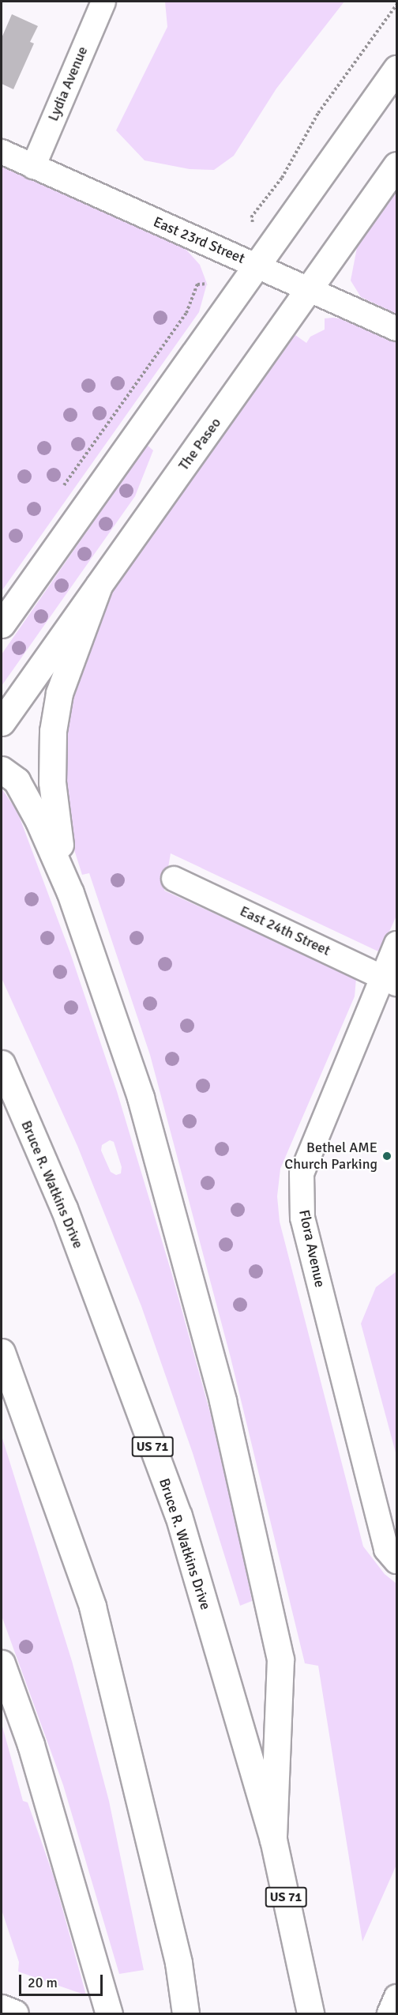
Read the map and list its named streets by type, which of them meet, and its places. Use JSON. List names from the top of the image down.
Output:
{
  "streets": {
    "main road": ["The Paseo", "Bruce R. Watkins Drive", "US 71"],
    "street": [
      "Lydia Avenue",
      "East 23rd Street",
      "East 24th Street",
      "Flora Avenue"
    ]
  },
  "crossings": [
    ["Lydia Avenue", "East 23rd Street"],
    ["East 23rd Street", "The Paseo"],
    ["East 24th Street", "Flora Avenue"]
  ],
  "places": ["Bethel AME Church Parking"],
  "scale_bar": "20 m"
}
